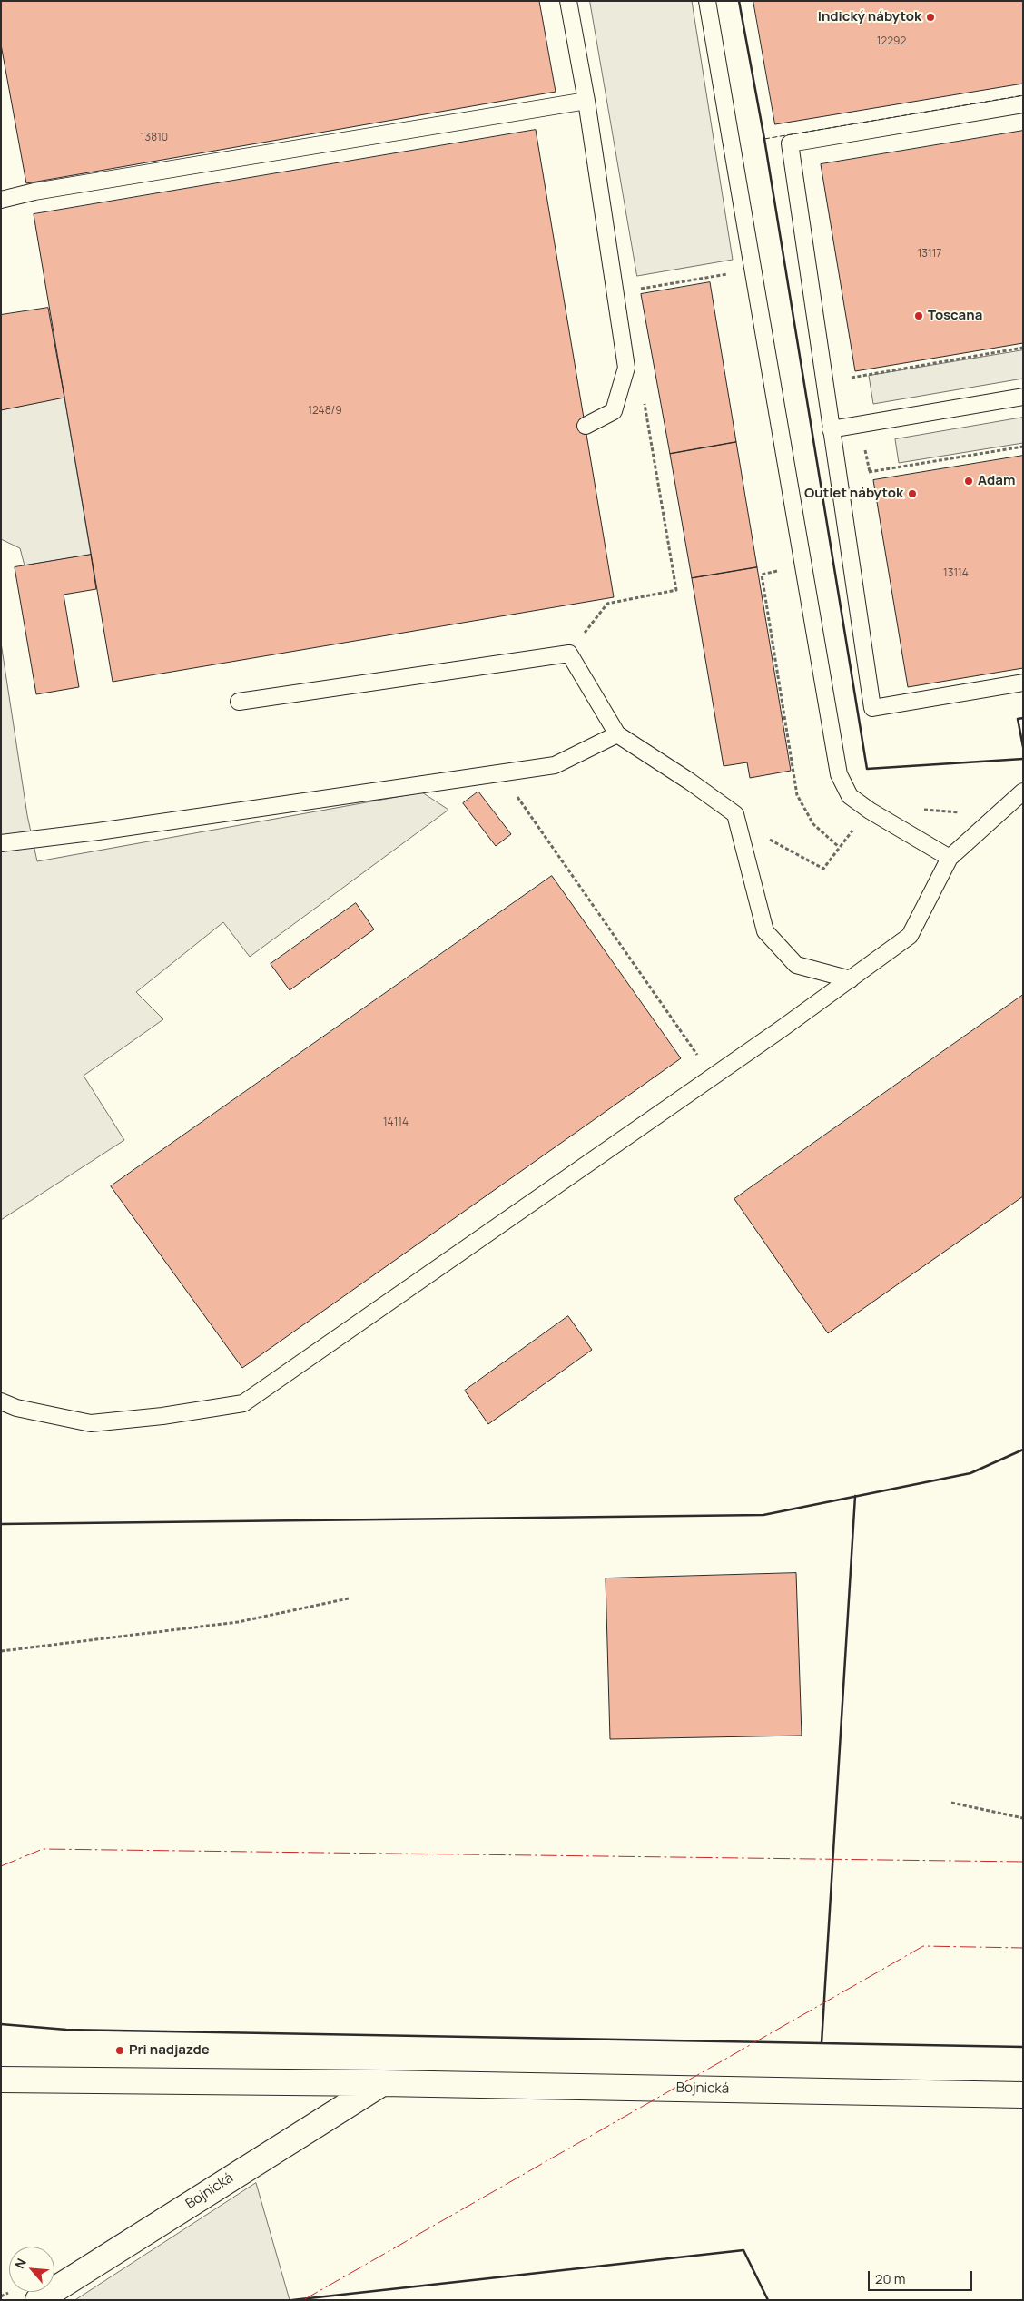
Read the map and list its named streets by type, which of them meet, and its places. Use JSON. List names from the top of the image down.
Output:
{
  "streets": {
    "street": ["Bojnická"]
  },
  "places": [
    "Indický nábytok",
    "Toscana",
    "Adam",
    "Outlet nábytok",
    "Pri nadjazde"
  ],
  "house_numbers": [
    "12292",
    "13810",
    "13117",
    "1248/9",
    "13114",
    "14114"
  ],
  "scale_bar": "20 m",
  "north": "top left"
}
